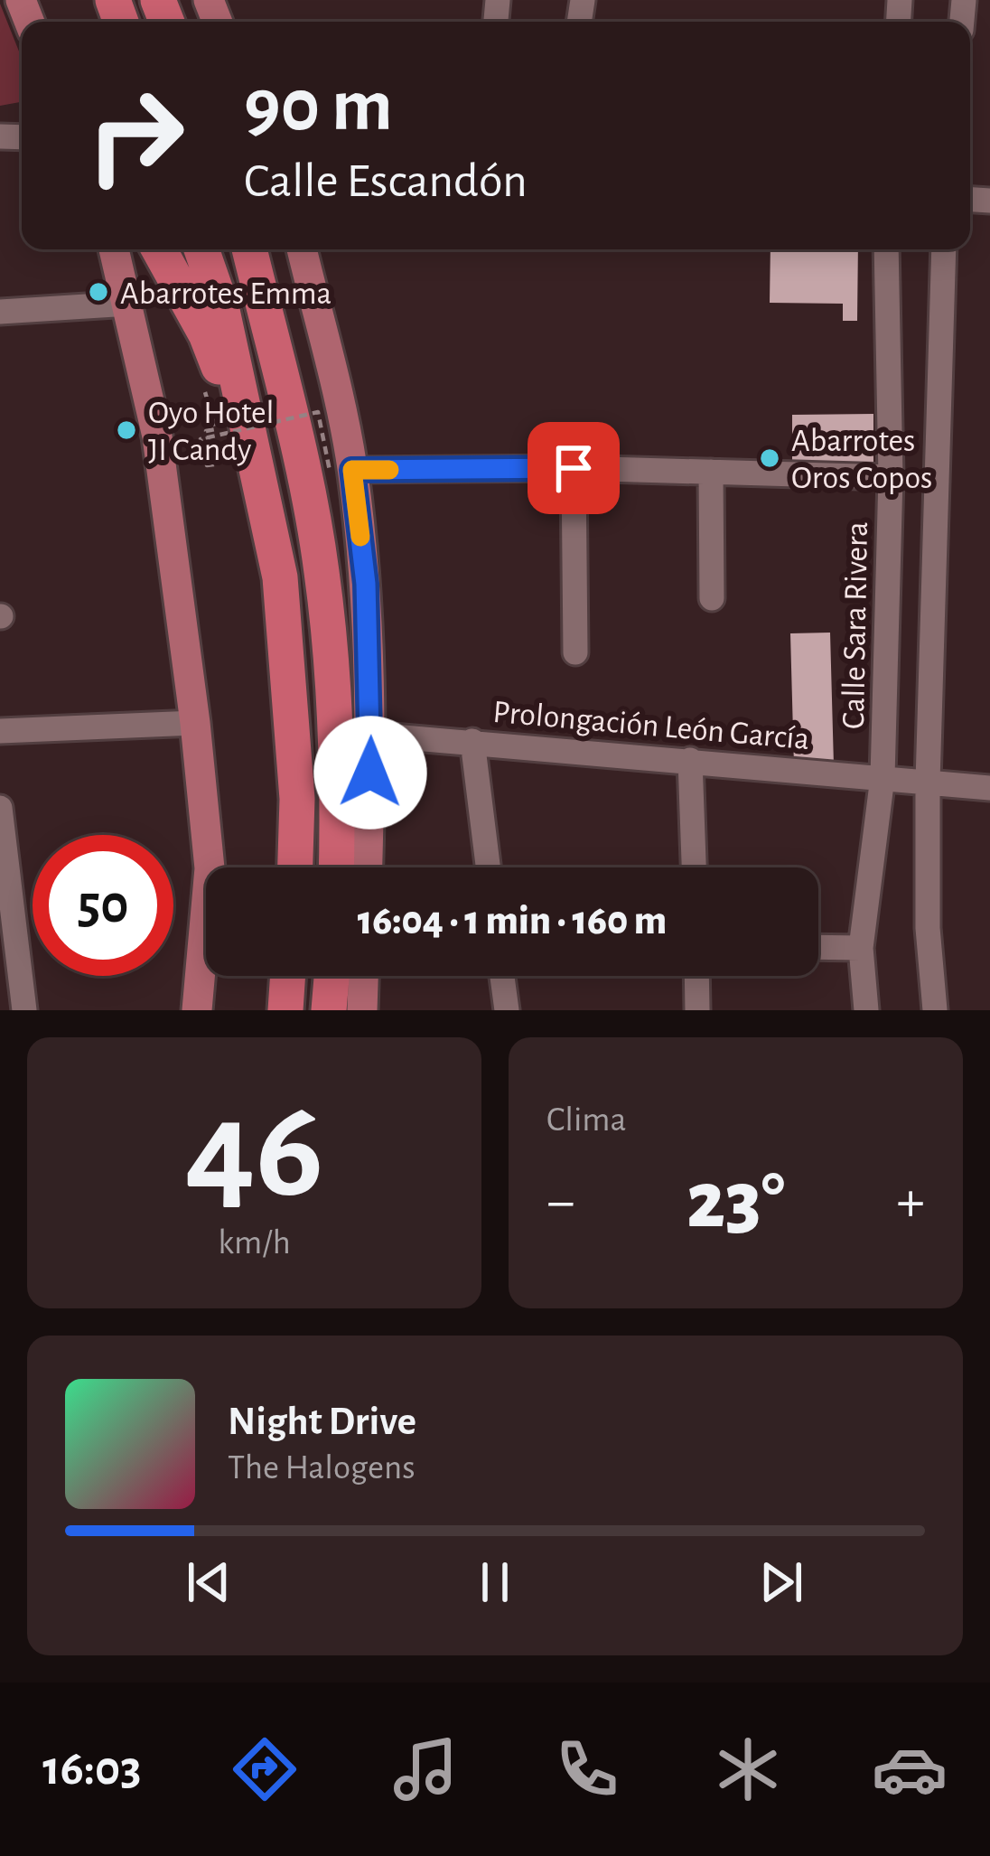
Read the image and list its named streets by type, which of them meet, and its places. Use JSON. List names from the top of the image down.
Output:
{
  "streets": {
    "street": ["Calle Sara Rivera", "Prolongación León García"]
  },
  "crossings": [
    ["Calle Sara Rivera", "Prolongación León García"]
  ],
  "places": ["Abarrotes Emma", "Oyo Hotel JI Candy", "Abarrotes Oros Copos"],
  "page": {
    "turn": ["90 m", "Calle Escandón"],
    "limit": "50",
    "trip": "16:04 · 1 min · 160 m",
    "tile": [
      ["46", "km/h"],
      "Clima"
    ],
    "heat": ["−", "23°", "+"],
    "song": ["Night Drive", "The Halogens"],
    "tabs": "16:03"
  }
}
